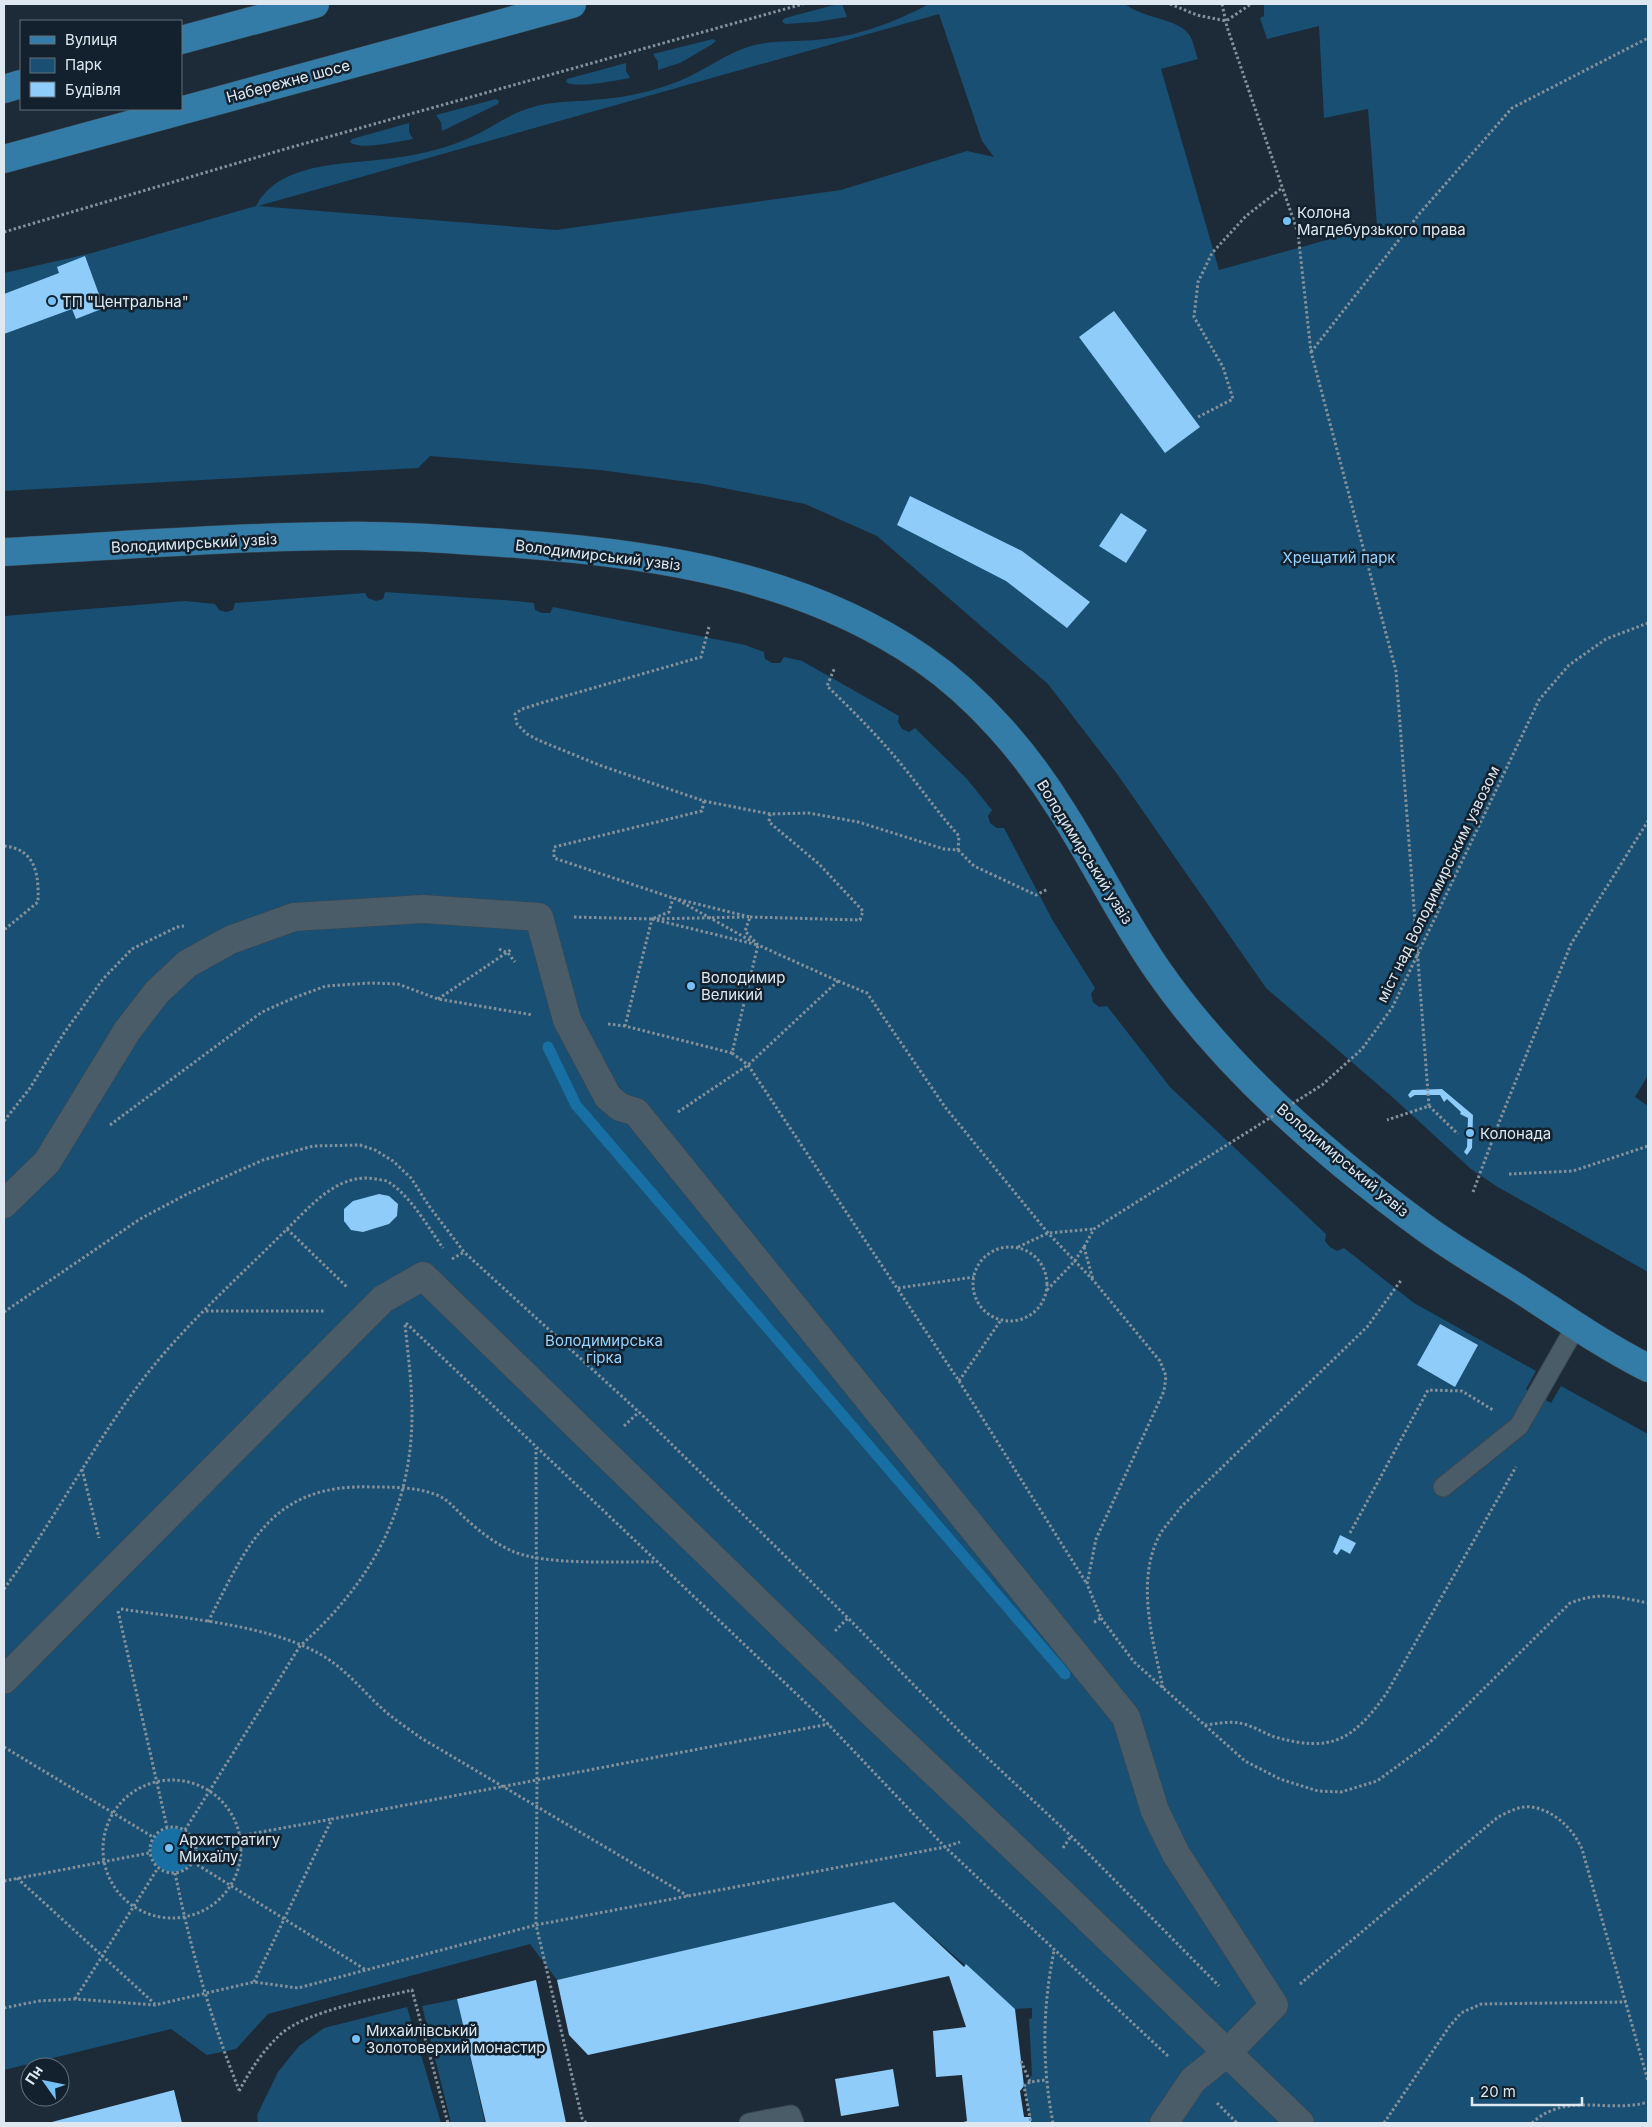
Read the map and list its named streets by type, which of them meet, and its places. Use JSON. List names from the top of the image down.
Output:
{
  "streets": {
    "main road": ["Набережне шосе", "Володимирський узвіз"],
    "path": ["міст над Володимирським узвозом"]
  },
  "parks": ["Хрещатий парк", "Володимирська гірка"],
  "places": [
    "Колона Магдебурзького права",
    "ТП \"Центральна\"",
    "Володимир Великий",
    "Колонада",
    "Архистратигу Михаїлу",
    "Михайлівський Золотоверхий монастир"
  ],
  "legend": ["Вулиця", "Парк", "Будівля"],
  "scale_bar": "20 m",
  "north": "top left"
}
